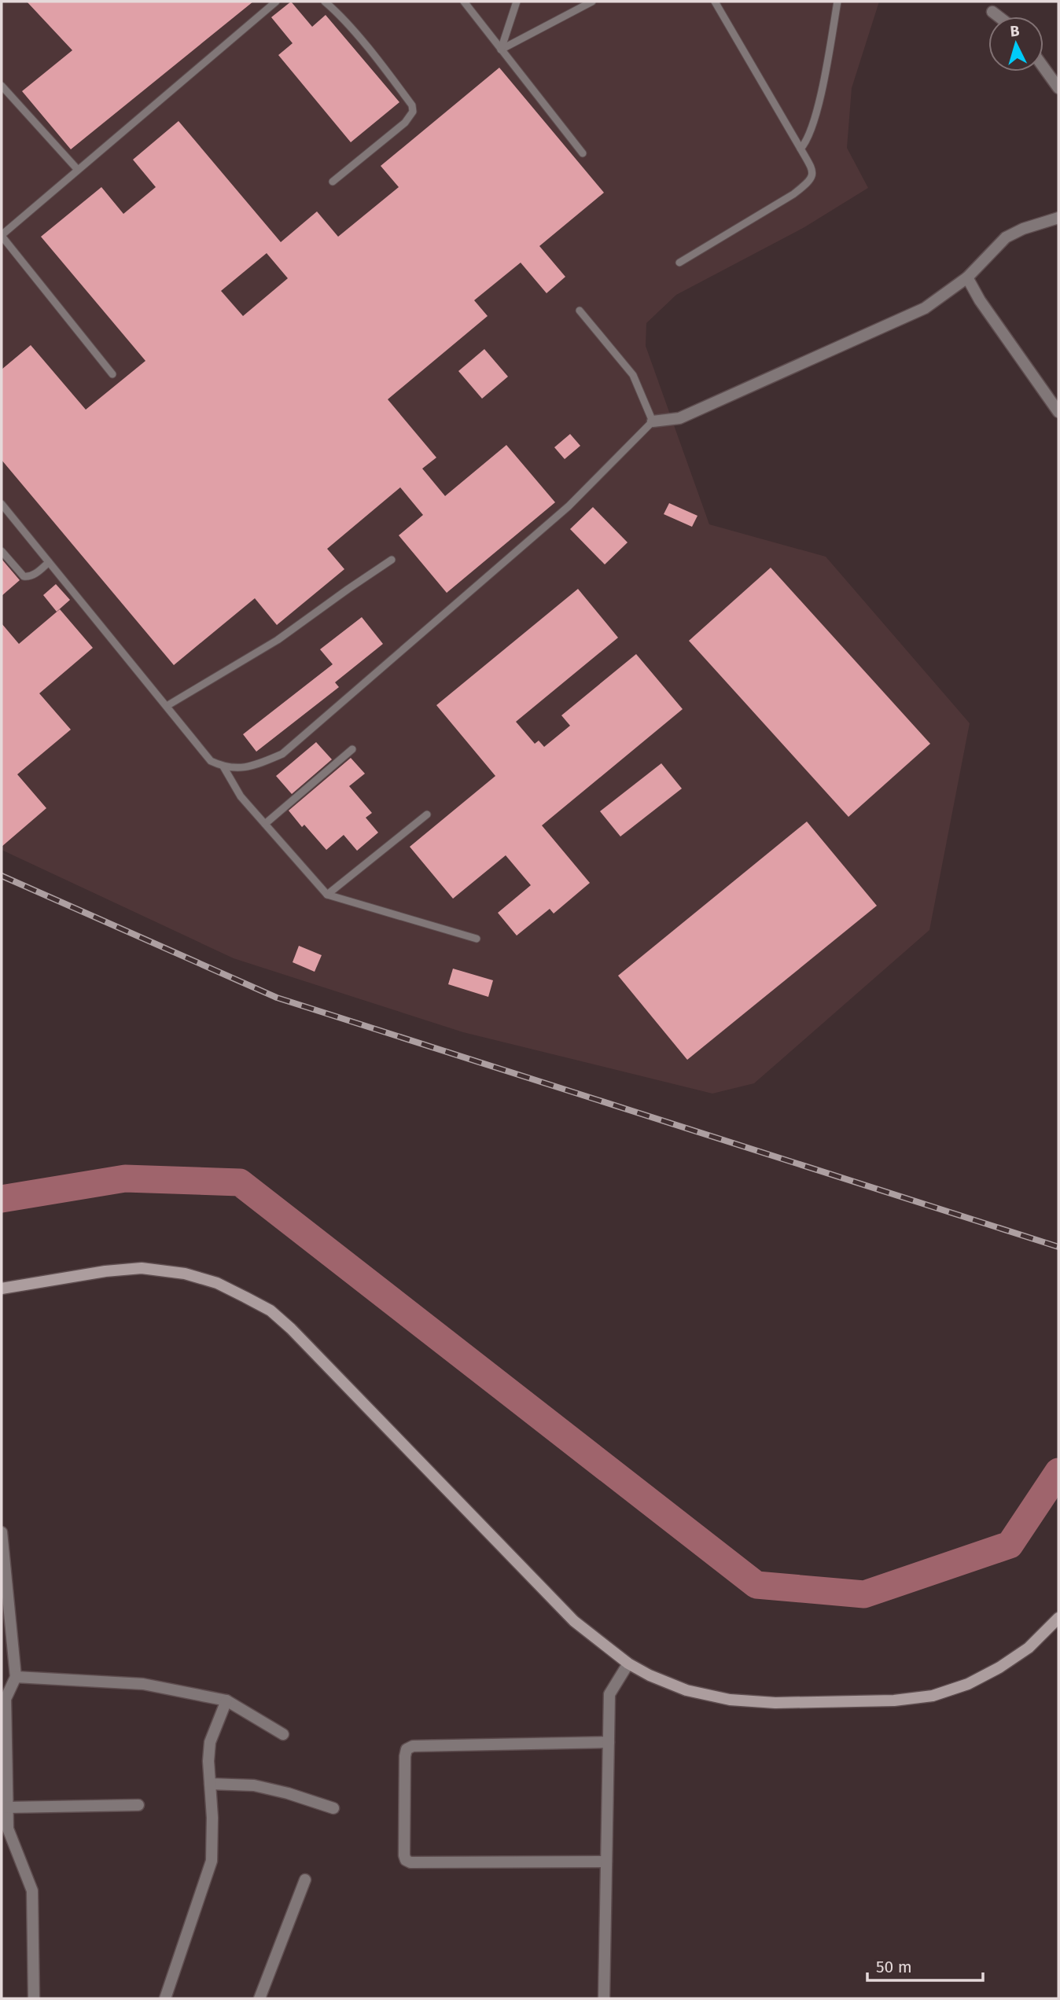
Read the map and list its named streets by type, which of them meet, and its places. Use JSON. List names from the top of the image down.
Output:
{
  "scale_bar": "50 m",
  "north": "top"
}
